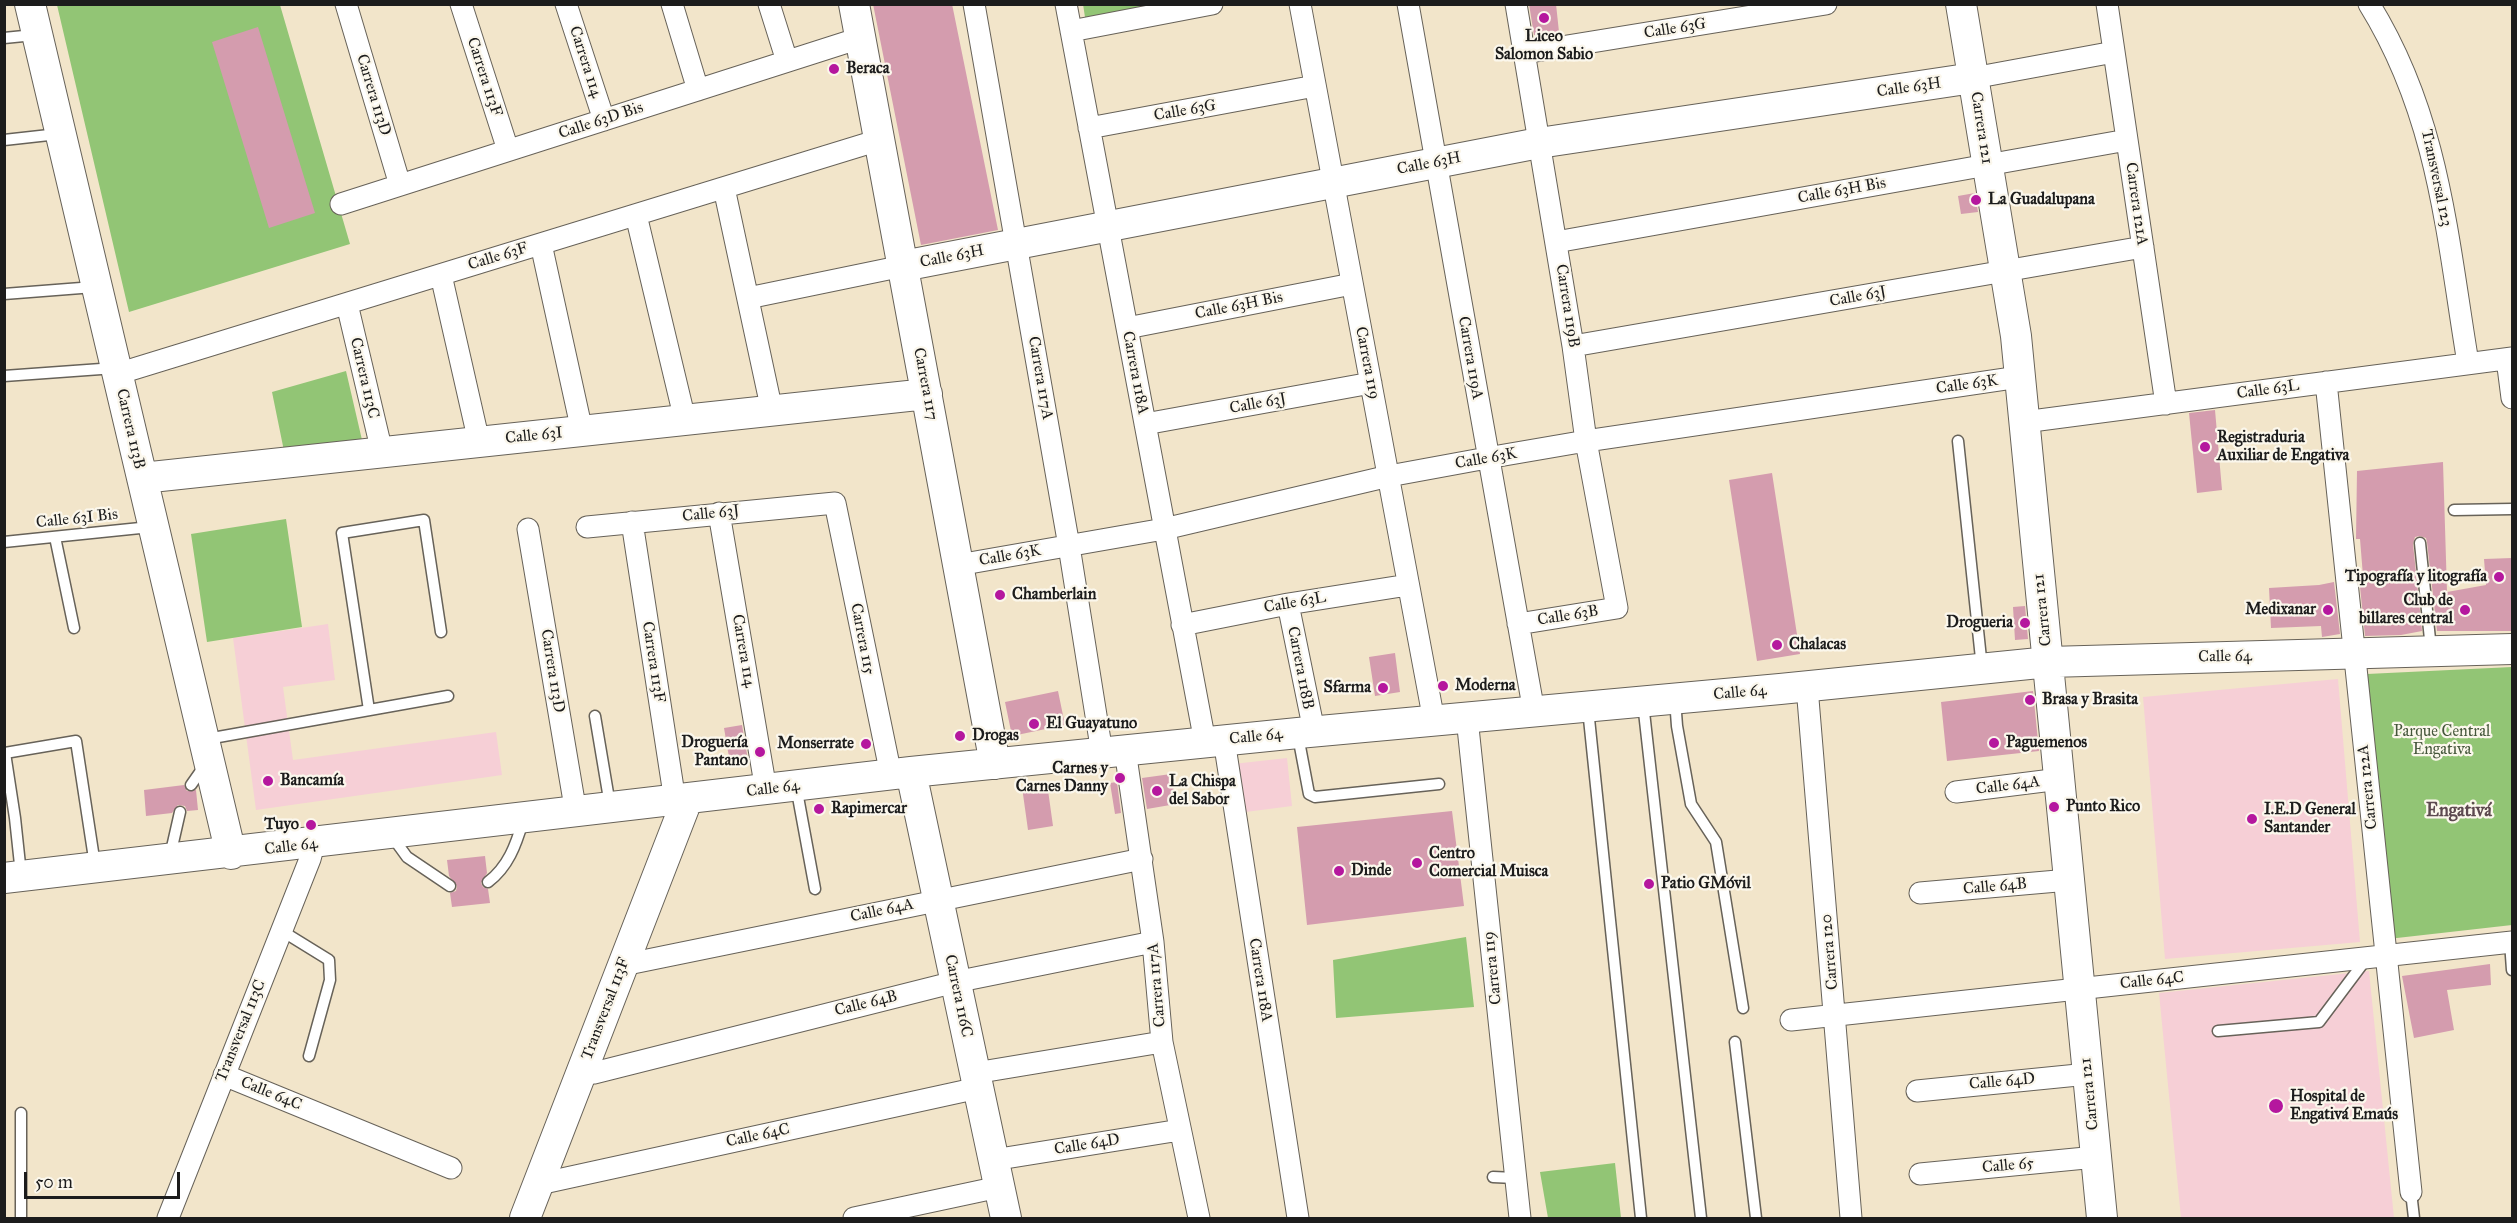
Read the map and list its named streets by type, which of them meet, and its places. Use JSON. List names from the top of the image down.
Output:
{
  "streets": {
    "street": [
      "Calle 63G",
      "Carrera 114",
      "Carrera 113F",
      "Calle 63H",
      "Carrera 113D",
      "Calle 63D Bis",
      "Carrera 121",
      "Transversal 123",
      "Calle 63H Bis",
      "Carrera 121A",
      "Calle 63F",
      "Calle 63J",
      "Carrera 119B",
      "Carrera 119A",
      "Carrera 119",
      "Carrera 118A",
      "Carrera 113C",
      "Carrera 117A",
      "Carrera 117",
      "Calle 63K",
      "Calle 63L",
      "Carrera 113B",
      "Calle 63I",
      "Calle 63B",
      "Carrera 115",
      "Calle 64",
      "Carrera 118B",
      "Calle 64A",
      "Carrera 122A",
      "Calle 64B",
      "Carrera 120",
      "Calle 64C",
      "Carrera 116C",
      "Transversal 113F",
      "Transversal 113C",
      "Calle 64D",
      "Calle 65"
    ],
    "lane": ["Calle 63I Bis"]
  },
  "crossings": [
    ["Calle 63G", "Carrera 119B"],
    ["Calle 63G", "Carrera 119"],
    ["Calle 63G", "Carrera 118A"],
    ["Carrera 114", "Calle 63D Bis"],
    ["Carrera 114", "Calle 63J"],
    ["Carrera 114", "Calle 64"],
    ["Carrera 113F", "Calle 63D Bis"],
    ["Carrera 113F", "Calle 63J"],
    ["Carrera 113F", "Calle 64"],
    ["Carrera 113F", "Transversal 113F"],
    ["Calle 63H", "Carrera 121"],
    ["Calle 63H", "Carrera 121A"],
    ["Calle 63H", "Carrera 119B"],
    ["Calle 63H", "Carrera 119A"],
    ["Calle 63H", "Carrera 119"],
    ["Calle 63H", "Carrera 118A"],
    ["Calle 63H", "Carrera 117A"],
    ["Calle 63H", "Carrera 117"],
    ["Carrera 113D", "Calle 63D Bis"],
    ["Carrera 113D", "Calle 64"],
    ["Calle 63D Bis", "Carrera 117"],
    ["Carrera 121", "Calle 63H Bis"],
    ["Carrera 121", "Calle 63J"],
    ["Carrera 121", "Calle 63K"],
    ["Carrera 121", "Calle 63L"],
    ["Carrera 121", "Calle 64"],
    ["Carrera 121", "Calle 64A"],
    ["Carrera 121", "Calle 64B"],
    ["Carrera 121", "Calle 64C"],
    ["Carrera 121", "Calle 64D"],
    ["Carrera 121", "Calle 65"],
    ["Transversal 123", "Calle 63L"],
    ["Calle 63H Bis", "Carrera 121A"],
    ["Calle 63H Bis", "Carrera 119B"],
    ["Calle 63H Bis", "Carrera 119"],
    ["Calle 63H Bis", "Carrera 118A"],
    ["Carrera 121A", "Calle 63J"],
    ["Carrera 121A", "Calle 63L"],
    ["Calle 63F", "Carrera 113C"],
    ["Calle 63F", "Carrera 117"],
    ["Calle 63F", "Carrera 113B"],
    ["Calle 63J", "Carrera 119B"],
    ["Calle 63J", "Carrera 119"],
    ["Calle 63J", "Carrera 118A"],
    ["Calle 63J", "Carrera 115"],
    ["Carrera 119B", "Calle 63K"],
    ["Carrera 119B", "Calle 63B"],
    ["Carrera 119A", "Calle 63K"],
    ["Carrera 119A", "Calle 63B"],
    ["Carrera 119A", "Calle 64"],
    ["Carrera 119", "Calle 63K"],
    ["Carrera 119", "Calle 63L"],
    ["Carrera 119", "Calle 64"],
    ["Carrera 118A", "Calle 63K"],
    ["Carrera 118A", "Calle 63L"],
    ["Carrera 118A", "Calle 64"],
    ["Carrera 113C", "Calle 63I"],
    ["Carrera 117A", "Calle 63K"],
    ["Carrera 117A", "Calle 64"],
    ["Carrera 117A", "Calle 64A"],
    ["Carrera 117A", "Calle 64B"],
    ["Carrera 117A", "Calle 64C"],
    ["Carrera 117A", "Calle 64D"],
    ["Carrera 117", "Calle 63K"],
    ["Carrera 117", "Calle 63I"],
    ["Carrera 117", "Calle 64"],
    ["Calle 63L", "Carrera 118B"],
    ["Calle 63L", "Carrera 122A"],
    ["Carrera 113B", "Calle 63I"],
    ["Carrera 113B", "Calle 63I Bis"],
    ["Carrera 113B", "Calle 64"],
    ["Carrera 115", "Calle 64"],
    ["Carrera 115", "Carrera 116C"],
    ["Calle 64", "Carrera 118B"],
    ["Calle 64", "Carrera 122A"],
    ["Calle 64", "Carrera 120"],
    ["Calle 64", "Carrera 116C"],
    ["Calle 64", "Transversal 113F"],
    ["Calle 64", "Transversal 113C"],
    ["Calle 64A", "Carrera 116C"],
    ["Calle 64A", "Transversal 113F"],
    ["Carrera 122A", "Calle 64C"],
    ["Calle 64B", "Carrera 116C"],
    ["Calle 64B", "Transversal 113F"],
    ["Carrera 120", "Calle 64C"],
    ["Calle 64C", "Carrera 116C"],
    ["Calle 64C", "Transversal 113F"],
    ["Calle 64C", "Transversal 113C"],
    ["Carrera 116C", "Calle 64D"]
  ],
  "districts": ["Engativá"],
  "parks": ["Parque Central Engativa"],
  "places": [
    "Liceo Salomon Sabio",
    "Beraca",
    "La Guadalupana",
    "Registraduria Auxiliar de Engativa",
    "Tipografía y litografía",
    "Chamberlain",
    "Medixanar",
    "Club de billares central",
    "Drogueria",
    "Chalacas",
    "Moderna",
    "Sfarma",
    "Brasa y Brasita",
    "El Guayatuno",
    "Drogas",
    "Paguemenos",
    "Monserrate",
    "Droguería Pantano",
    "Carnes y Carnes Danny",
    "Bancamía",
    "La Chispa del Sabor",
    "Punto Rico",
    "Rapimercar",
    "I.E.D General Santander",
    "Tuyo",
    "Centro Comercial Muisca",
    "Dinde",
    "Patio GMóvil",
    "Hospital de Engativá Emaús"
  ],
  "scale_bar": "50 m"
}
